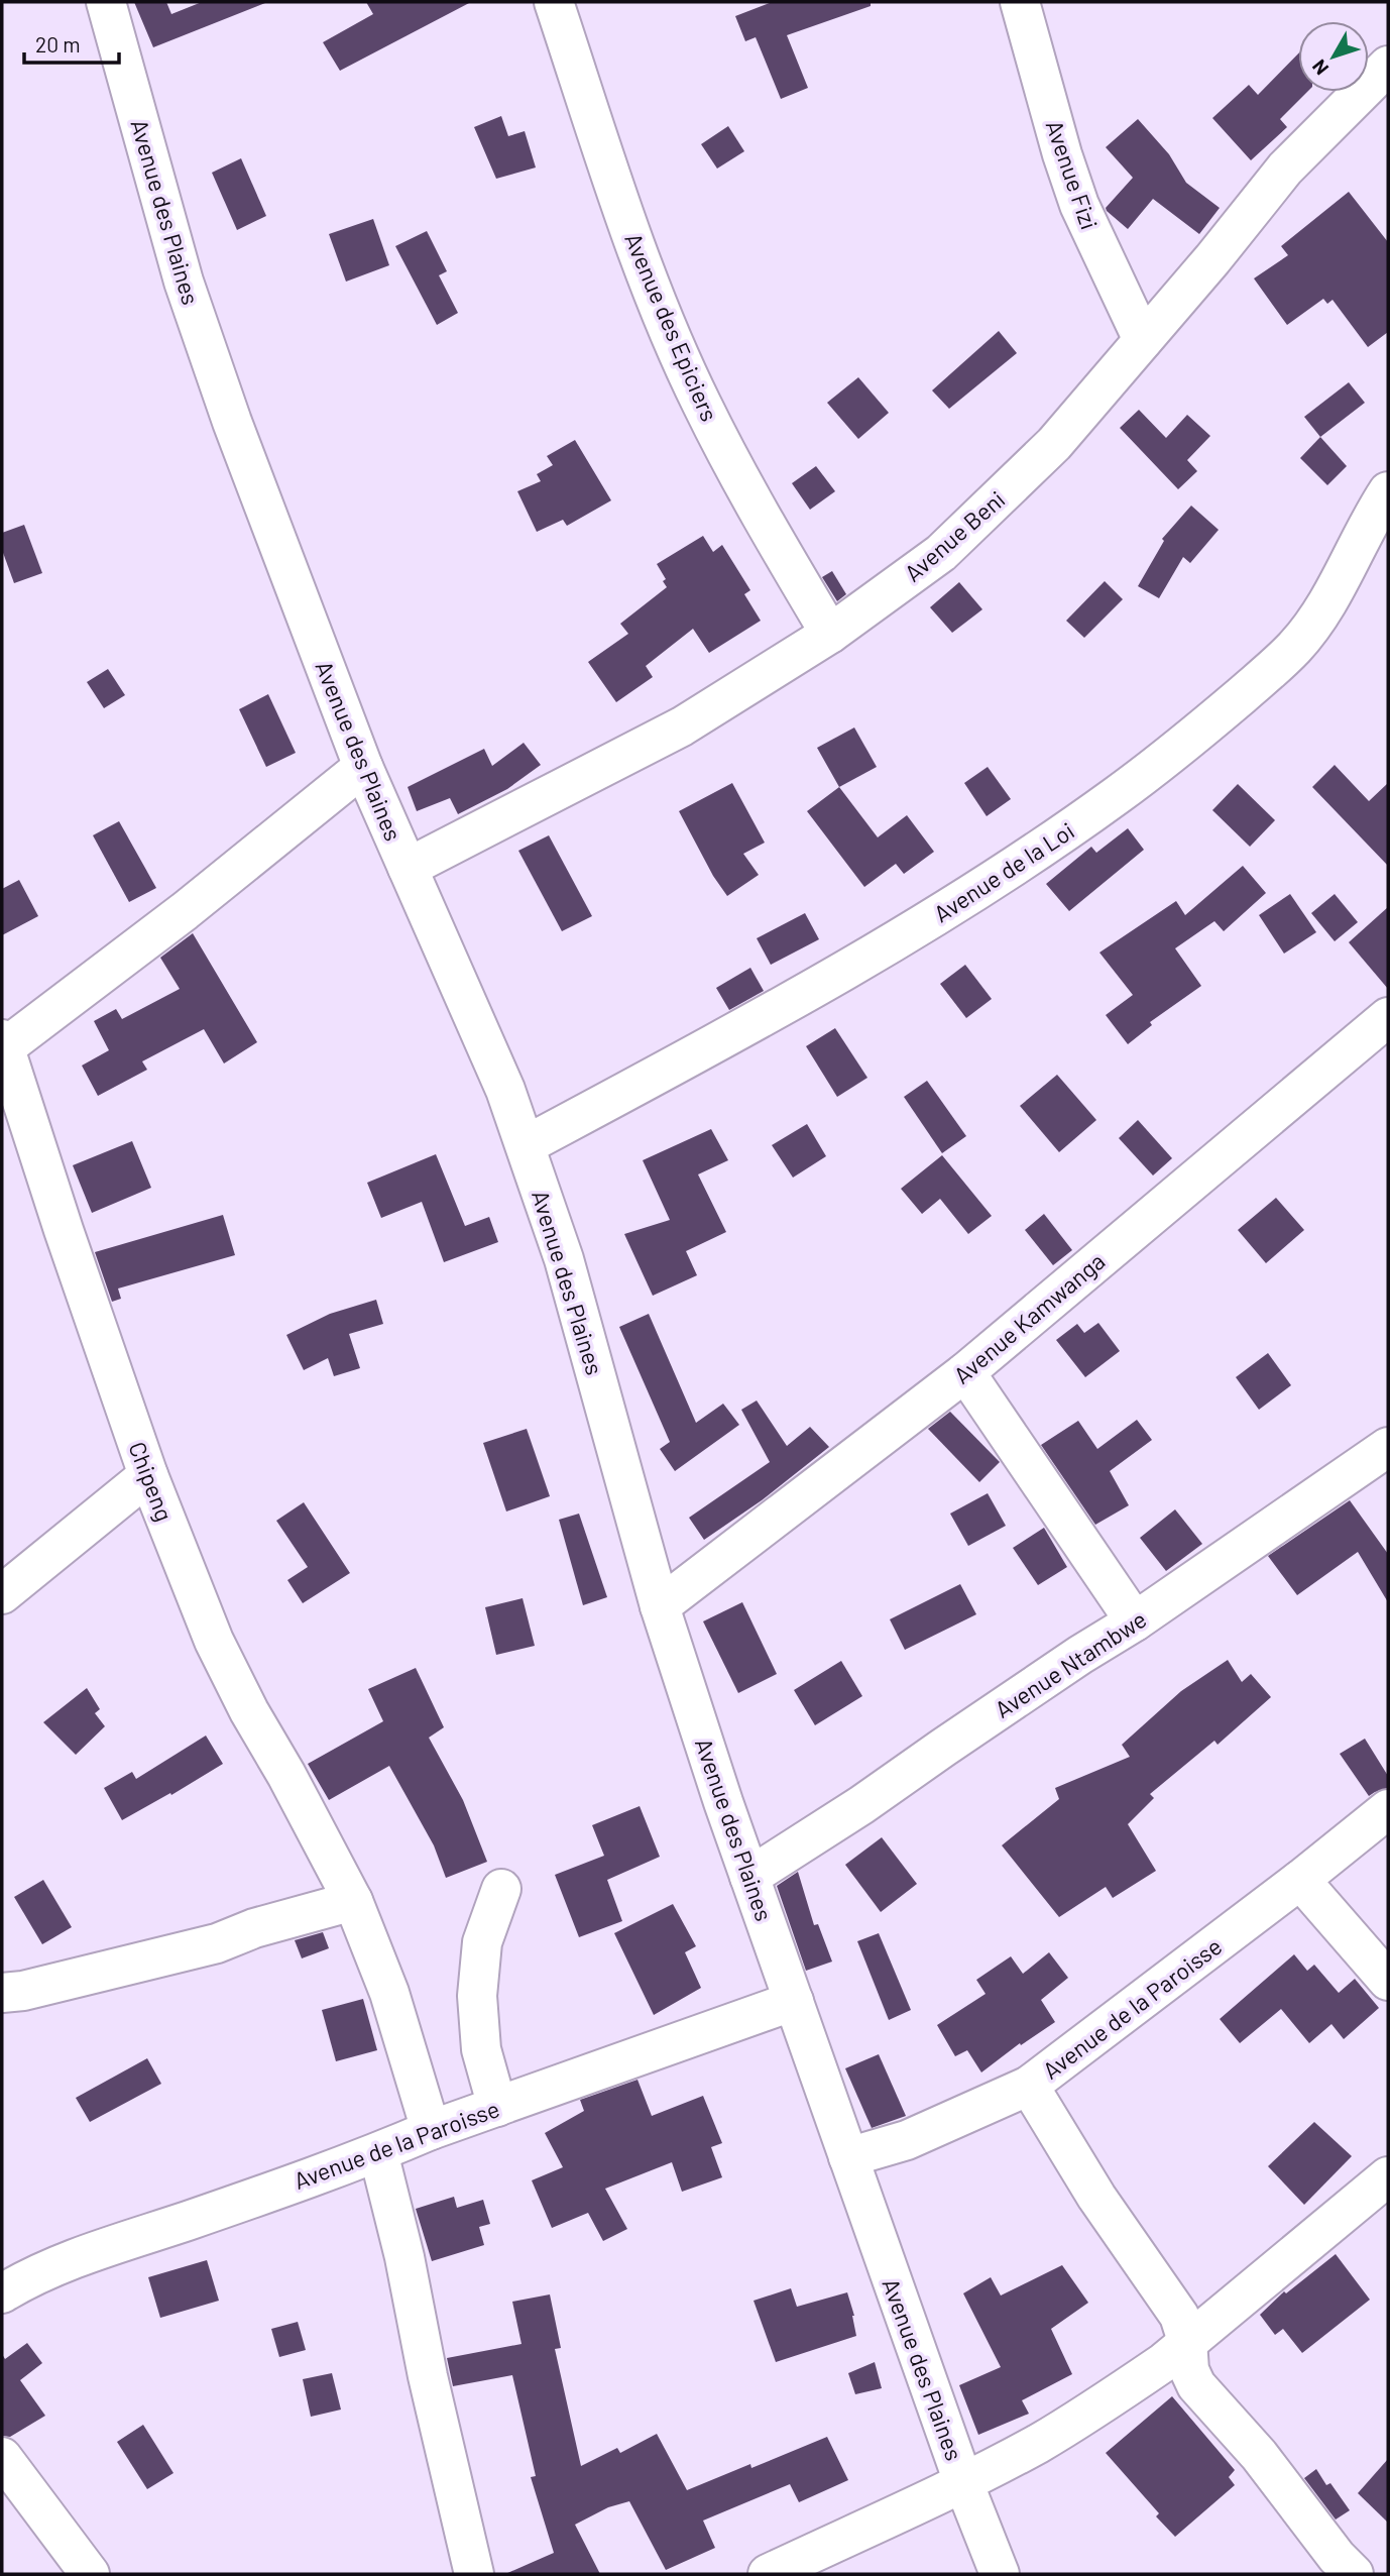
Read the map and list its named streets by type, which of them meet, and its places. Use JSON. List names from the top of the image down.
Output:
{
  "streets": {
    "street": [
      "Avenue Fizi",
      "Avenue des Plaines",
      "Avenue des Epiciers",
      "Avenue Beni",
      "Avenue de la Loi",
      "Avenue Kamwanga",
      "Chipeng",
      "Avenue Ntambwe",
      "Avenue de la Paroisse"
    ]
  },
  "crossings": [
    ["Avenue Fizi", "Avenue Beni"],
    ["Avenue des Plaines", "Avenue Beni"],
    ["Avenue des Plaines", "Avenue de la Loi"],
    ["Avenue des Plaines", "Avenue Kamwanga"],
    ["Avenue des Plaines", "Avenue Ntambwe"],
    ["Avenue des Plaines", "Avenue de la Paroisse"],
    ["Avenue des Epiciers", "Avenue Beni"],
    ["Chipeng", "Avenue de la Paroisse"]
  ],
  "scale_bar": "20 m",
  "north": "bottom left"
}
